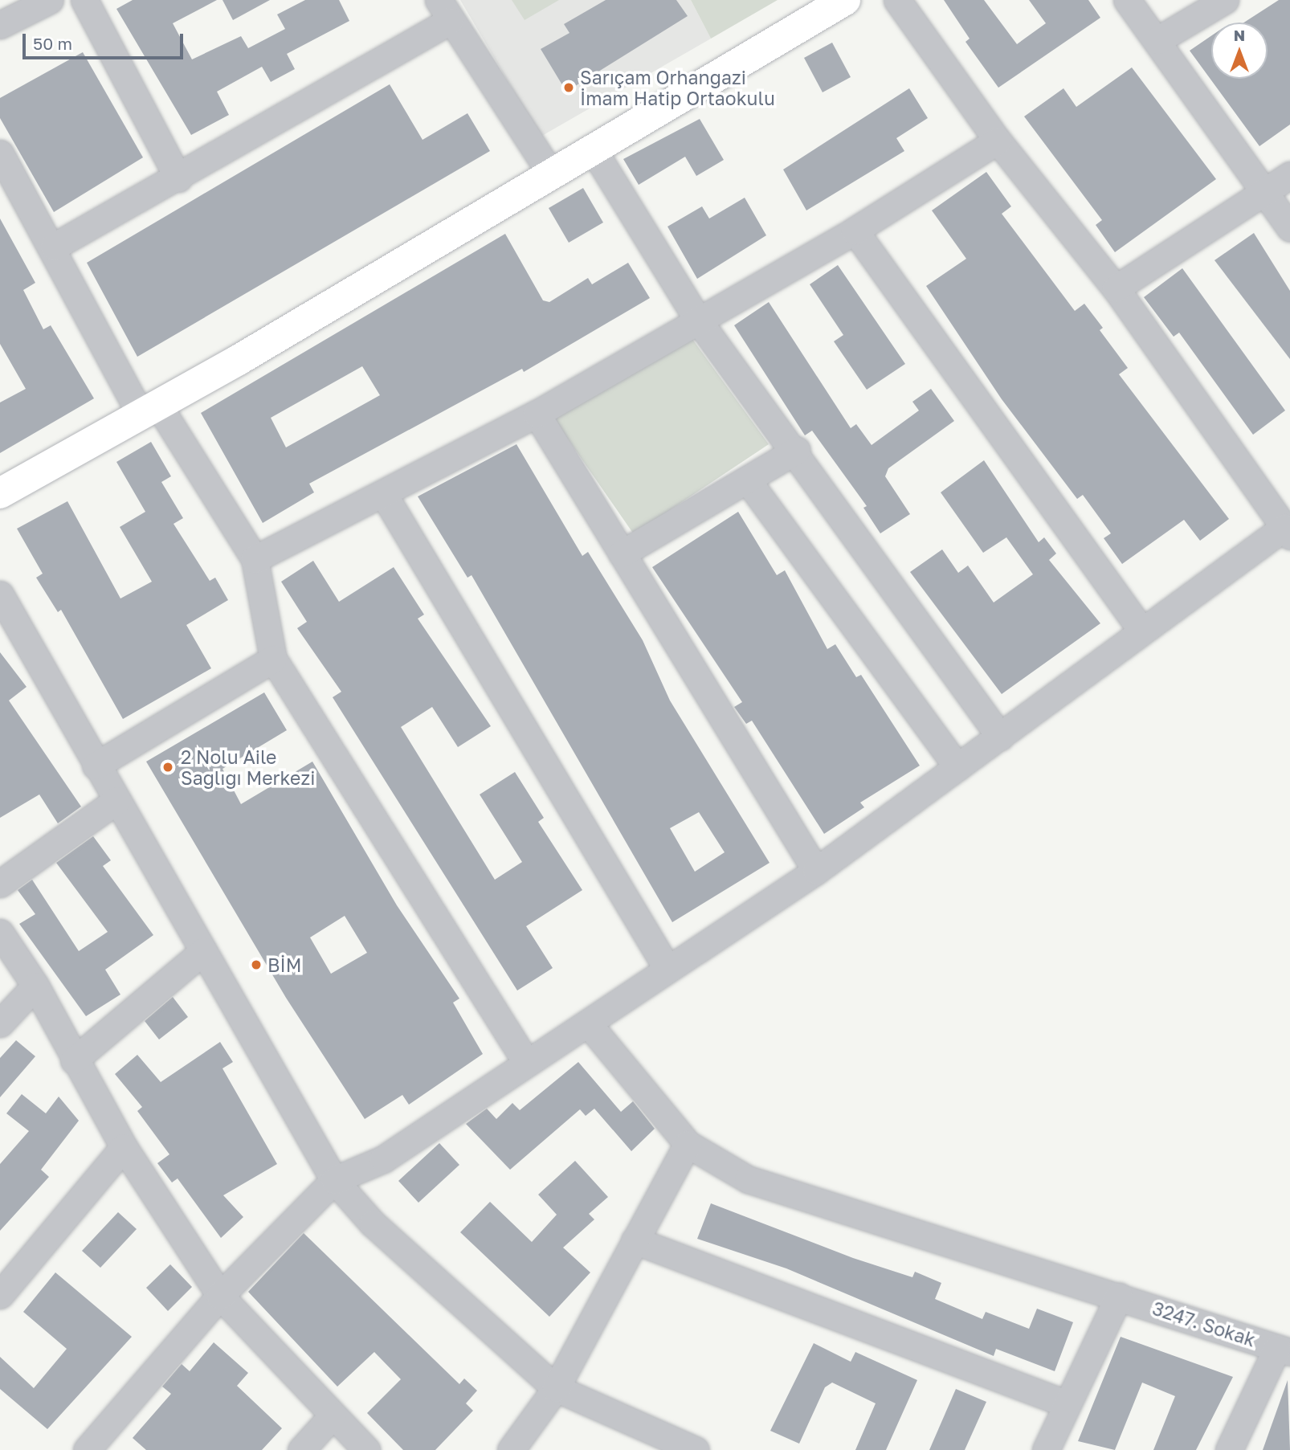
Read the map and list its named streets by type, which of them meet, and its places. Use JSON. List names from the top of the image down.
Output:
{
  "streets": {
    "street": ["3247. Sokak"]
  },
  "places": ["Sarıçam Orhangazi İmam Hatip Ortaokulu", "2 Nolu Aile Saglıgı Merkezi", "BİM"],
  "scale_bar": "50 m",
  "north": "top"
}
